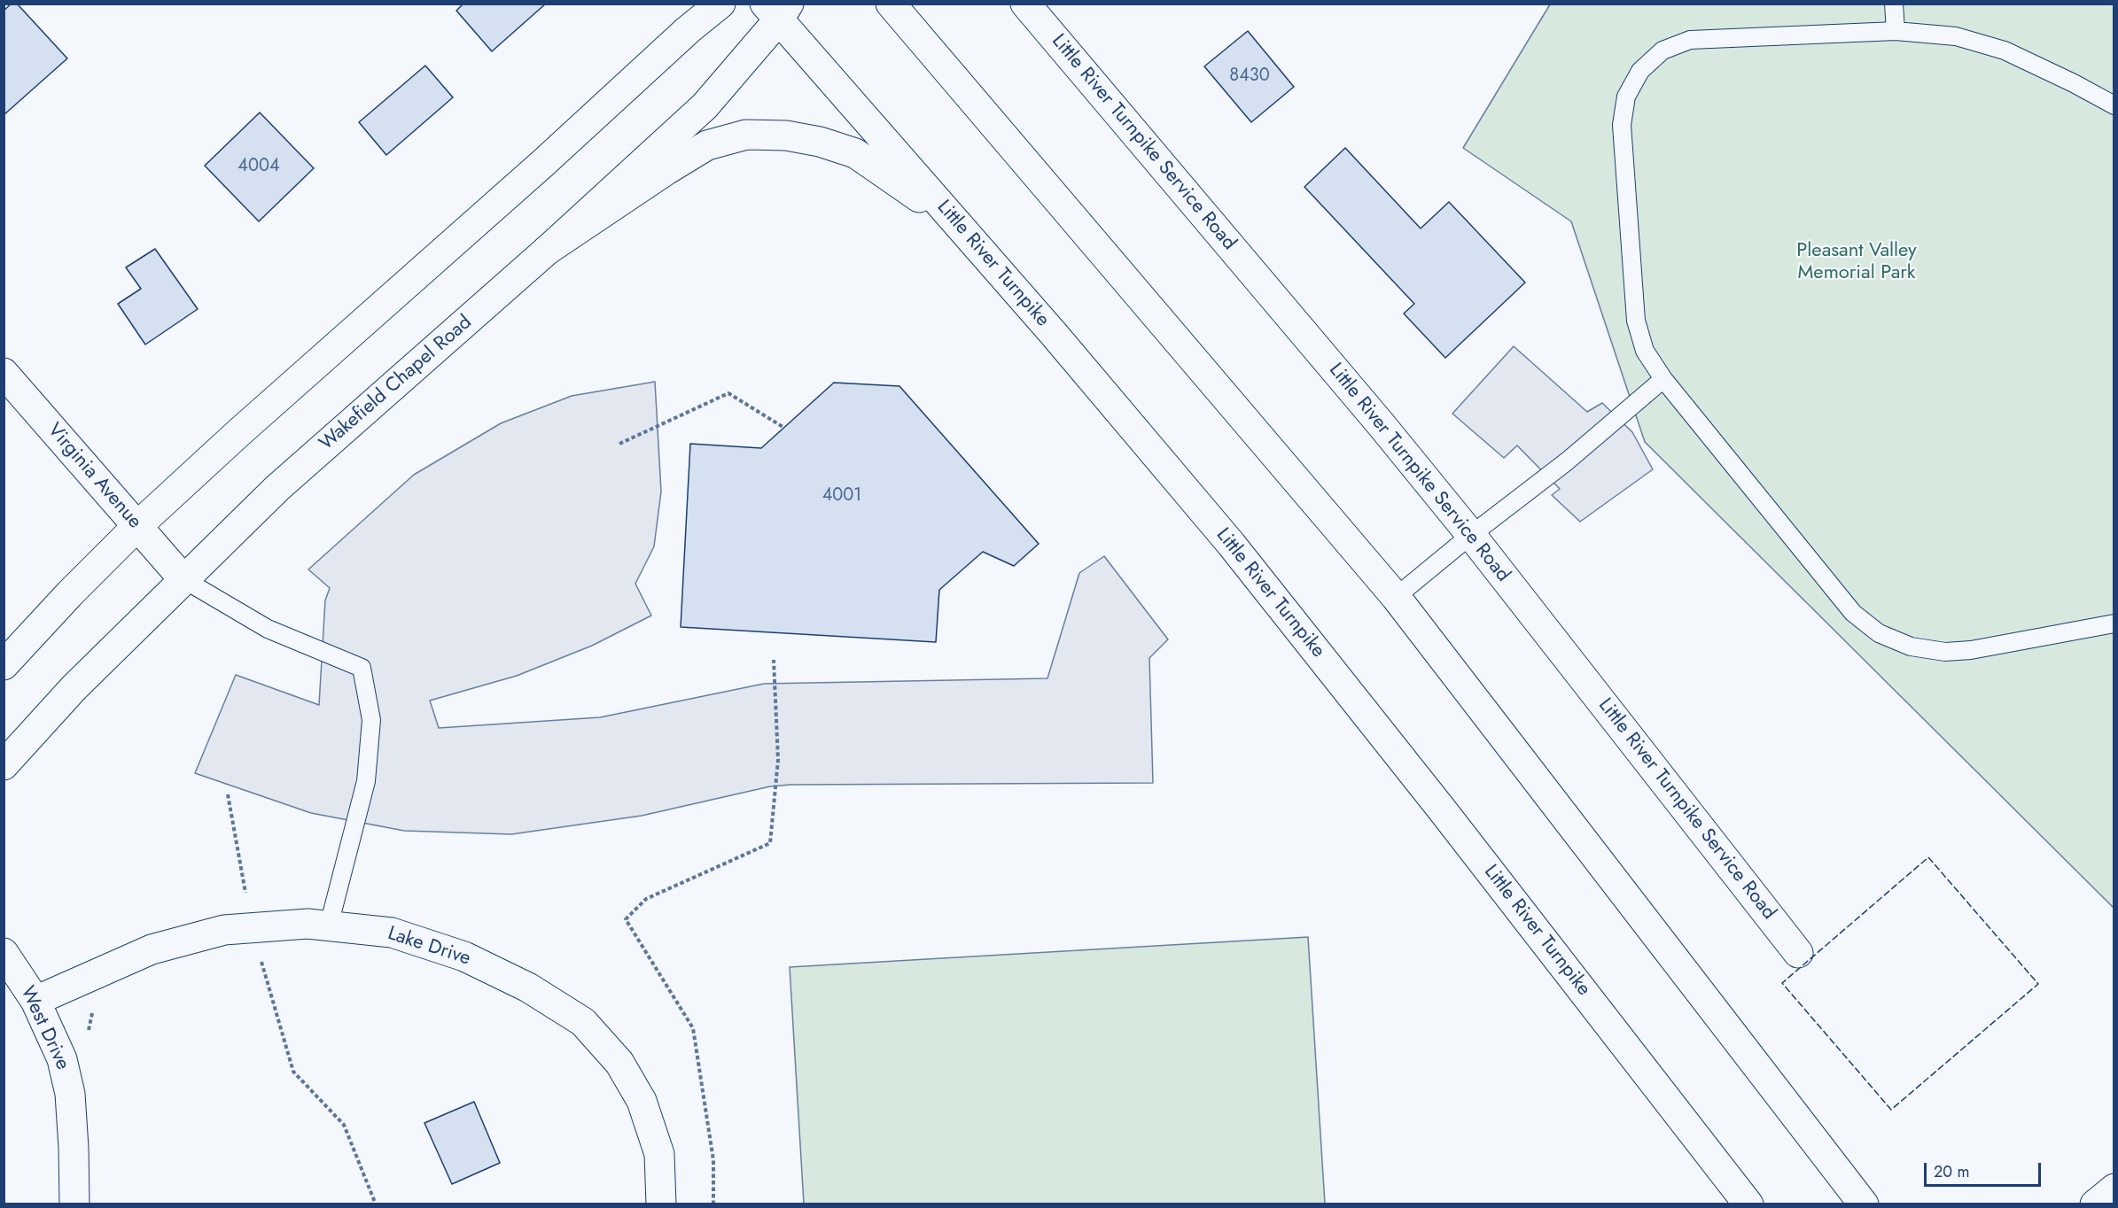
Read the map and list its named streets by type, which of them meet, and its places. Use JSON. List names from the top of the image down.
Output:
{
  "streets": {
    "main road": [
      "Little River Turnpike Service Road",
      "Little River Turnpike",
      "Wakefield Chapel Road",
      "Virginia Avenue",
      "Lake Drive",
      "West Drive"
    ]
  },
  "crossings": [
    ["Little River Turnpike", "Wakefield Chapel Road"],
    ["Wakefield Chapel Road", "Virginia Avenue"],
    ["Lake Drive", "West Drive"]
  ],
  "parks": ["Pleasant Valley Memorial Park"],
  "house_numbers": ["8430", "4004", "4001"],
  "scale_bar": "20 m"
}
